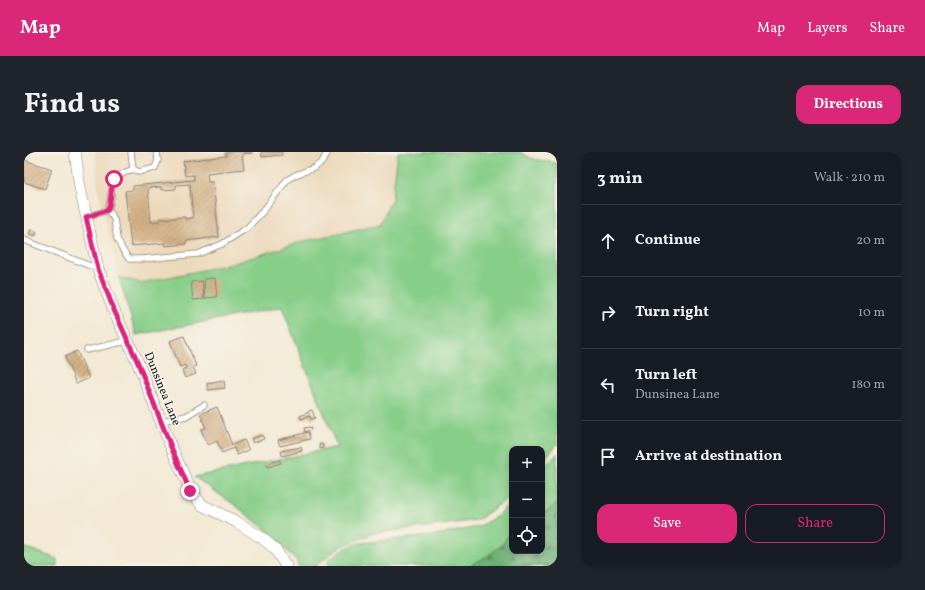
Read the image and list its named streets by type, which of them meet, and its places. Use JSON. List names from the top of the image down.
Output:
{
  "streets": {
    "street": ["Dunsinea Lane"]
  },
  "page": {
    "header": "Map",
    "nav": ["Map", "Layers", "Share"],
    "title": "Find us",
    "buttons": [
      "Directions",
      ["Save", "Share"]
    ],
    "heading": ["3 min", "Walk · 210 m"],
    "list": [
      ["Continue", "20 m"],
      ["Turn right", "10 m"],
      ["Turn left", "Dunsinea Lane", "180 m"],
      "Arrive at destination"
    ],
    "map_buttons": ["+", "−"]
  }
}
